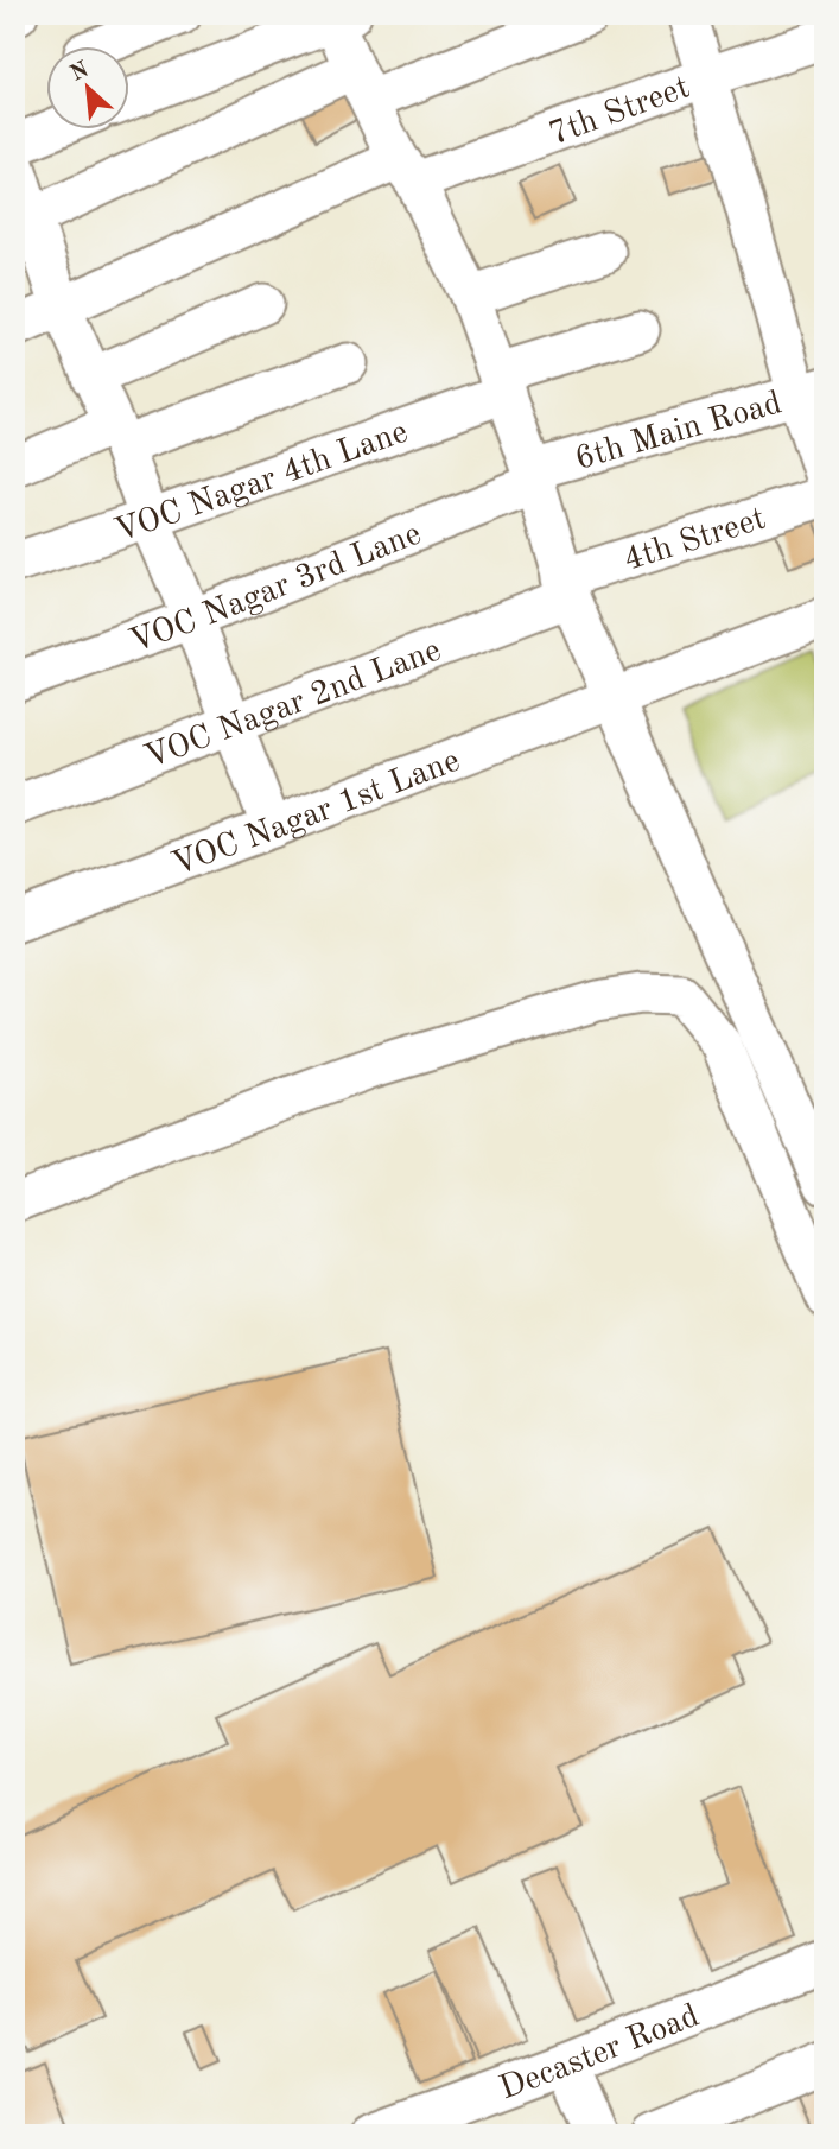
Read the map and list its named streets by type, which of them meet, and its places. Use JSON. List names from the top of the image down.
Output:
{
  "streets": {
    "street": [
      "7th Street",
      "6th Main Road",
      "VOC Nagar 4th Lane",
      "4th Street",
      "VOC Nagar 3rd Lane",
      "VOC Nagar 2nd Lane",
      "VOC Nagar 1st Lane",
      "Decaster Road"
    ]
  },
  "crossings": [
    ["6th Main Road", "VOC Nagar 3rd Lane"],
    ["4th Street", "VOC Nagar 2nd Lane"]
  ],
  "north": "top left"
}
